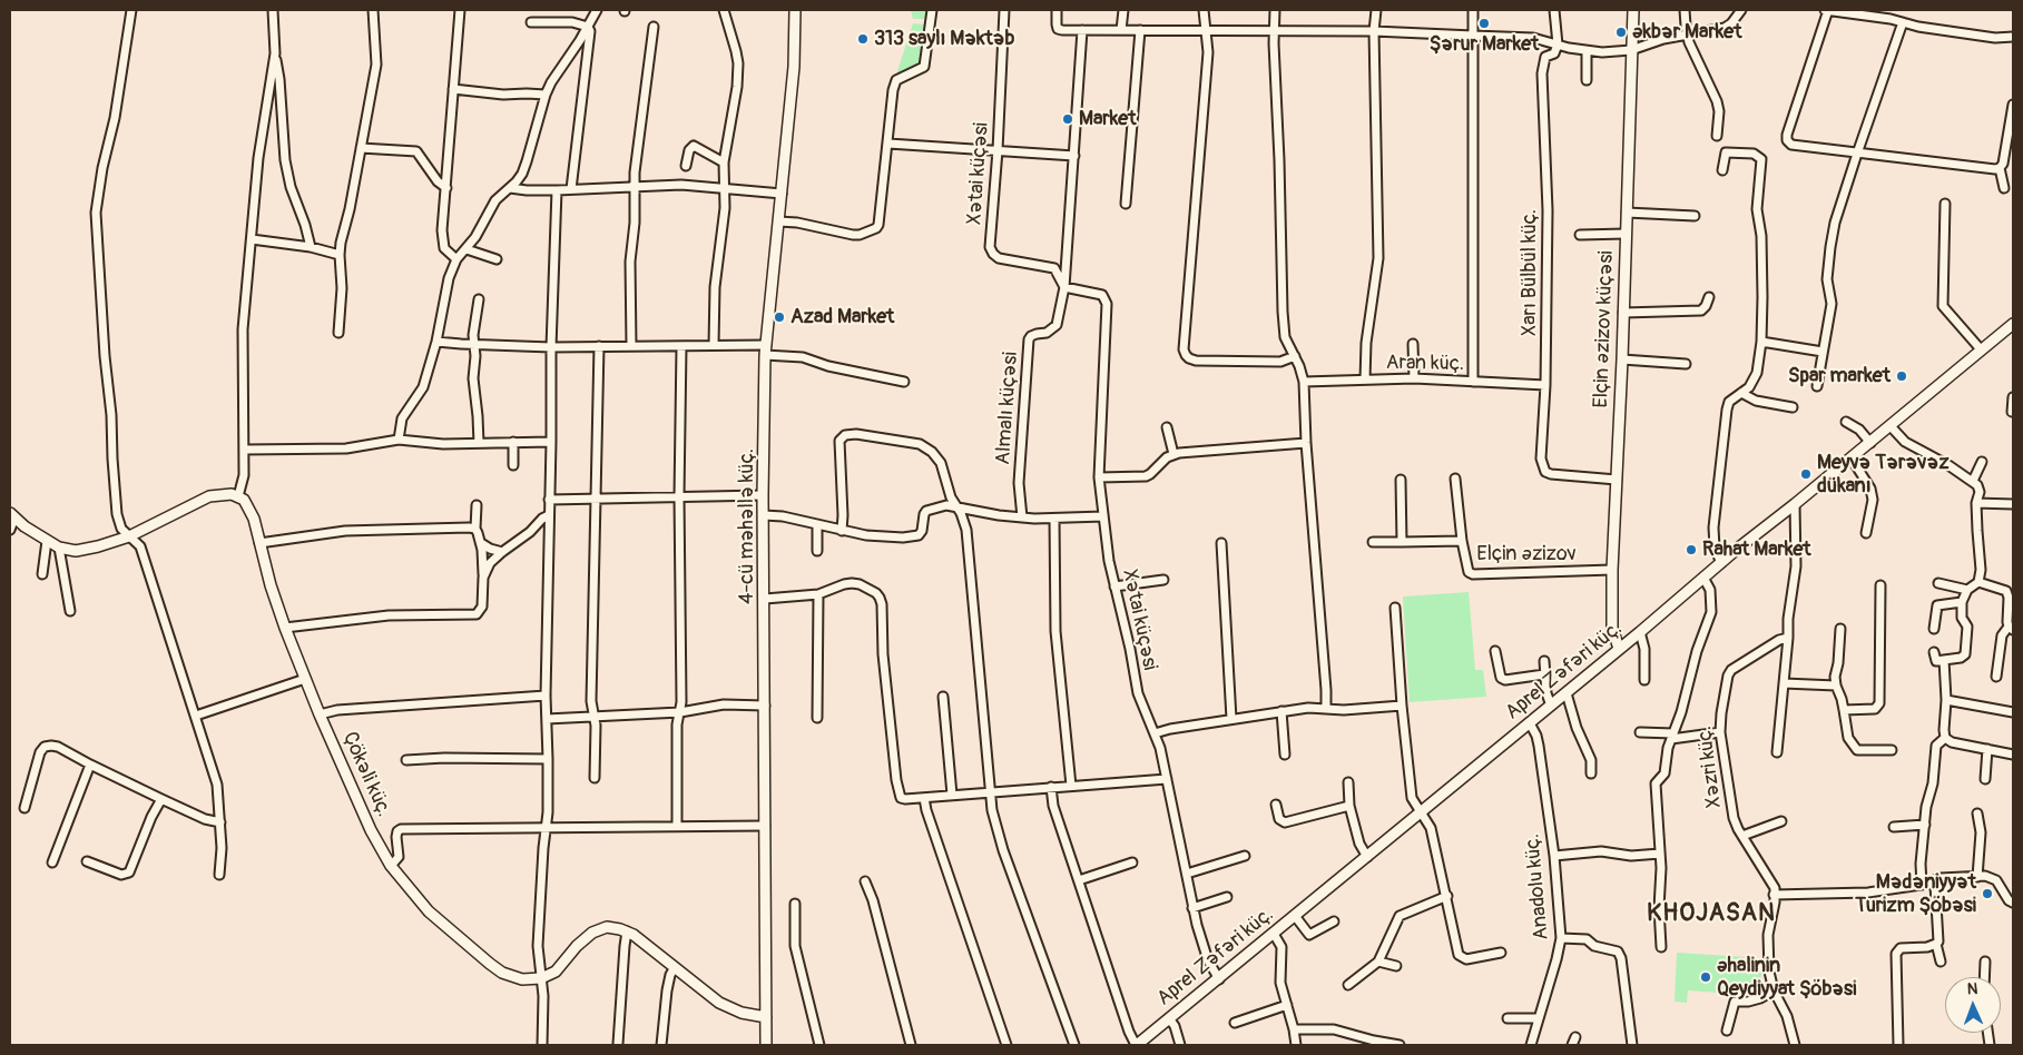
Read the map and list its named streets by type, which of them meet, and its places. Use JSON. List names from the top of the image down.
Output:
{
  "streets": {
    "street": [
      "Xətai küçəsi",
      "Xarı Bülbül küç.",
      "Elçin Əzizov küçəsi",
      "Aran küç.",
      "Almalı küçəsi",
      "4-cü məhəllə küç.",
      "Elçin Əzizov",
      "Aprel Zəfəri küç.",
      "Xəzri küç.",
      "Çökəli küç.",
      "Anadolu küç."
    ]
  },
  "crossings": [
    ["Xətai küçəsi", "Almalı küçəsi"],
    ["Xətai küçəsi", "Aprel Zəfəri küç."],
    ["Xarı Bülbül küç.", "Elçin Əzizov küçəsi"],
    ["Xarı Bülbül küç.", "Aran küç."],
    ["Elçin Əzizov küçəsi", "Elçin Əzizov"],
    ["Elçin Əzizov küçəsi", "Aprel Zəfəri küç."],
    ["Aprel Zəfəri küç.", "Anadolu küç."]
  ],
  "districts": ["KHOJASAN"],
  "places": [
    "Şərur Market",
    "Əkbər Market",
    "313 saylı Məktəb",
    "Market",
    "Azad Market",
    "Spar market",
    "Meyvə Tərəvəz dükanı",
    "Rahat Market",
    "Mədəniyyət Turizm Şöbəsi",
    "Əhalinin Qeydiyyat Şöbəsi"
  ],
  "north": "top"
}
